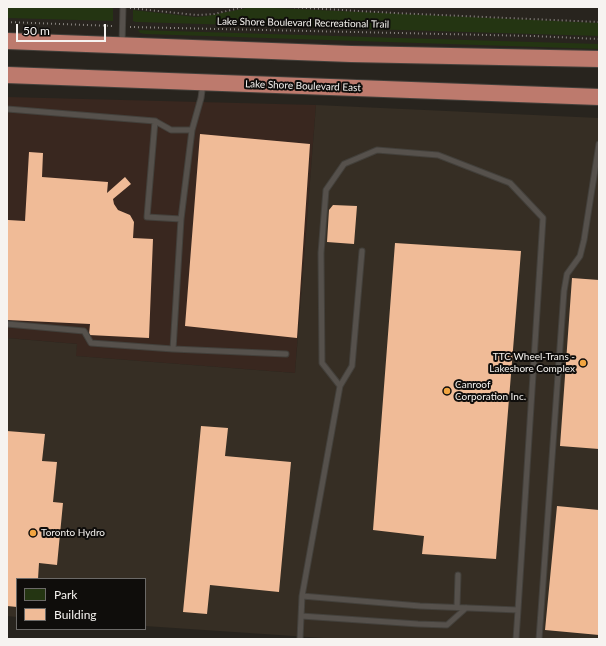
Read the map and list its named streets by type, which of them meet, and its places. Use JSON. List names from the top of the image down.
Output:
{
  "streets": {
    "highway": ["Lake Shore Boulevard East"],
    "path": ["Lake Shore Boulevard Recreational Trail"]
  },
  "places": ["TTC Wheel-Trans - Lakeshore Complex", "Canroof Corporation Inc.", "Toronto Hydro"],
  "legend": ["Park", "Building"],
  "scale_bar": "50 m"
}
